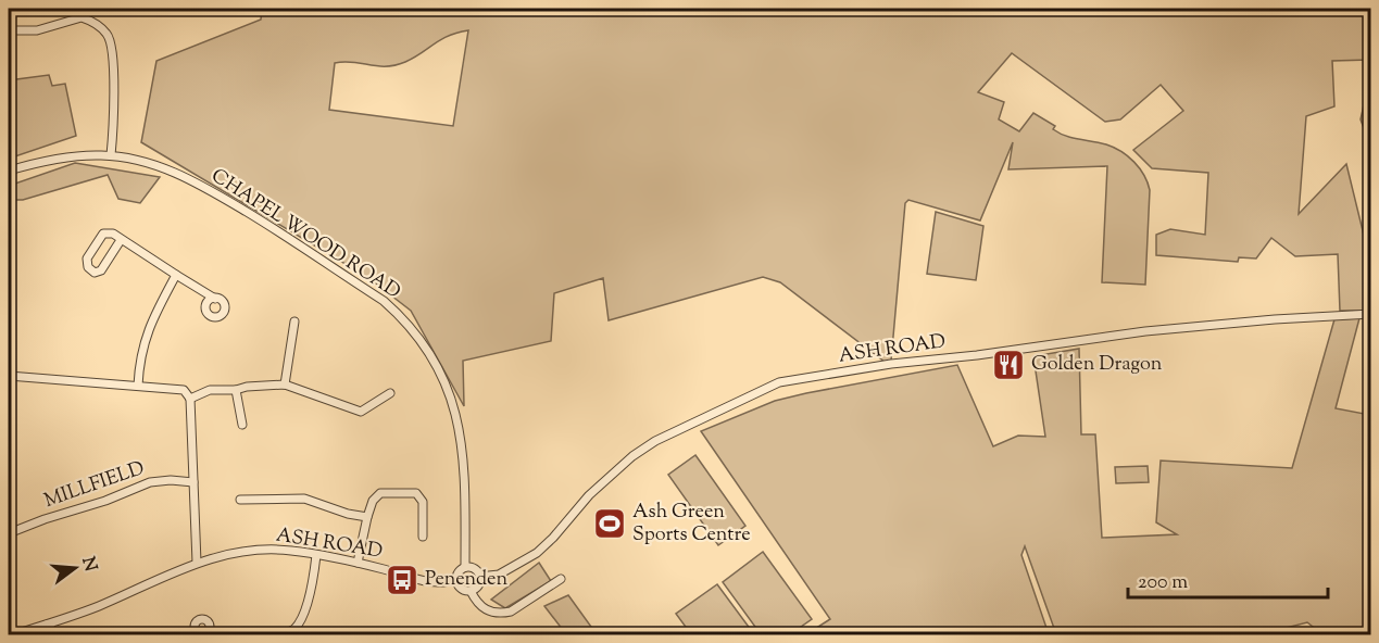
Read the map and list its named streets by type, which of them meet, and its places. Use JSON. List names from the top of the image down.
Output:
{
  "streets": {
    "street": ["CHAPEL WOOD ROAD", "ASH ROAD", "MILLFIELD"]
  },
  "crossings": [
    ["CHAPEL WOOD ROAD", "ASH ROAD"]
  ],
  "places": {
    "restaurant": ["Golden Dragon"],
    "sports": ["Ash Green Sports Centre"],
    "bus stop": ["Penenden"]
  },
  "scale_bar": "200 m",
  "north": "right"
}
